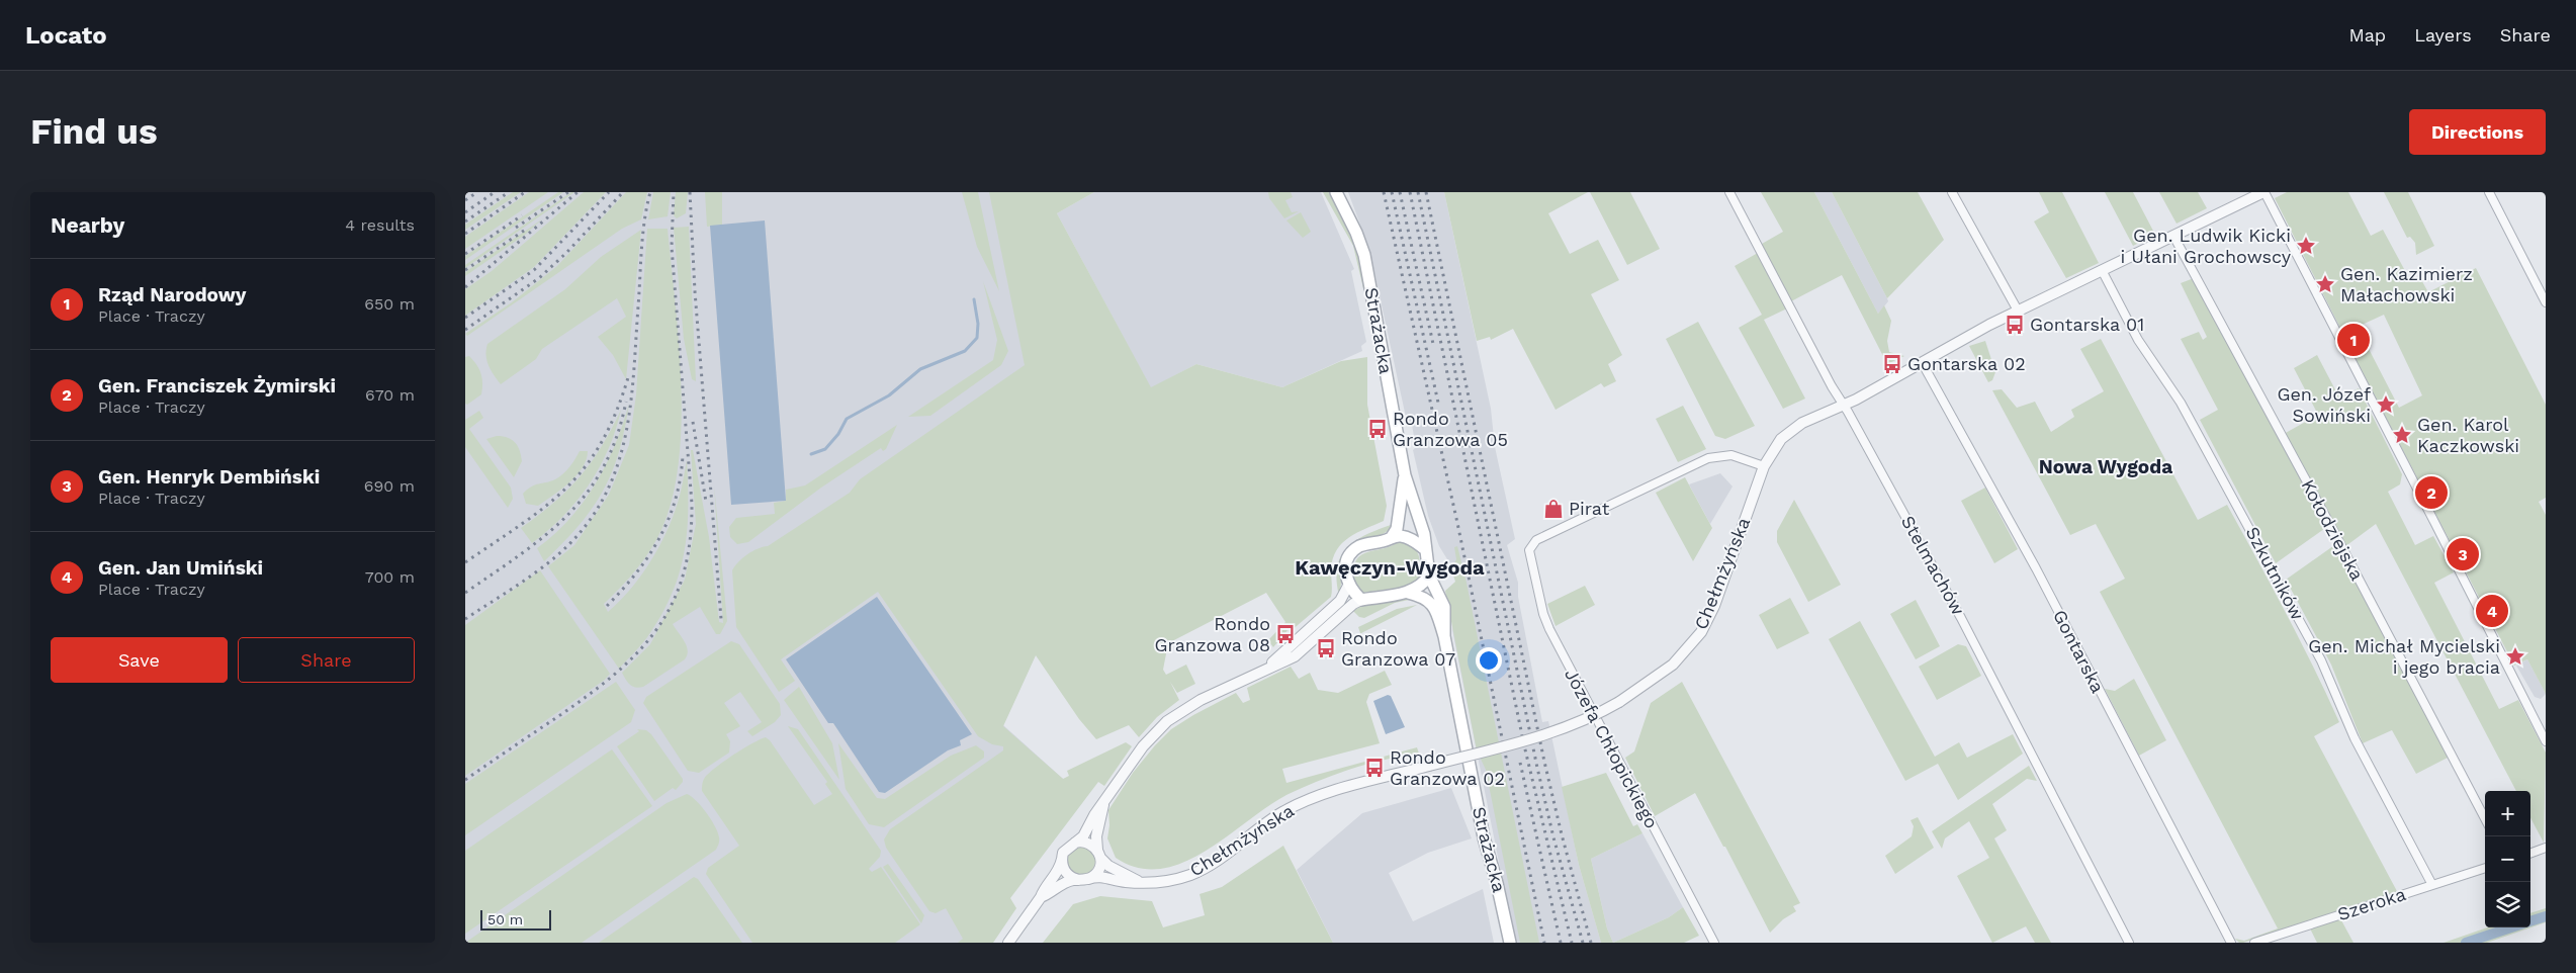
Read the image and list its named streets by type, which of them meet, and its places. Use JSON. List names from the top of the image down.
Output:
{
  "streets": {
    "main road": ["Strażacka"],
    "street": [
      "Kołodziejska",
      "Stelmachów",
      "Chełmżyńska",
      "Szkutników",
      "Gontarska",
      "Józefa Chłopickiego",
      "Szeroka"
    ]
  },
  "crossings": [
    ["Kołodziejska", "Chełmżyńska"],
    ["Stelmachów", "Chełmżyńska"],
    ["Chełmżyńska", "Szkutników"],
    ["Chełmżyńska", "Gontarska"],
    ["Chełmżyńska", "Józefa Chłopickiego"],
    ["Szkutników", "Szeroka"]
  ],
  "districts": ["Nowa Wygoda", "Kawęczyn-Wygoda"],
  "places": {
    "place": [
      "Gen. Ludwik Kicki i Ułani Grochowscy",
      "Gen. Kazimierz Małachowski",
      "Gen. Józef Sowiński",
      "Gen. Karol Kaczkowski",
      "Gen. Michał Mycielski i jego bracia"
    ],
    "bus stop": [
      "Gontarska 01",
      "Gontarska 02",
      "Rondo Granzowa 05",
      "Rondo Granzowa 08",
      "Rondo Granzowa 07",
      "Rondo Granzowa 02"
    ],
    "shop": ["Pirat"]
  },
  "scale_bar": "50 m",
  "page": {
    "header": "Locato",
    "nav": ["Map", "Layers", "Share"],
    "buttons": [
      "Directions",
      ["Save", "Share"]
    ],
    "title": "Find us",
    "heading": ["Nearby", "4 results"],
    "list": [
      {
        "mark": "1",
        "name": "Rząd Narodowy",
        "note": "Place · Traczy",
        "value": "650 m"
      },
      {
        "mark": "2",
        "name": "Gen. Franciszek Żymirski",
        "note": "Place · Traczy",
        "value": "670 m"
      },
      {
        "mark": "3",
        "name": "Gen. Henryk Dembiński",
        "note": "Place · Traczy",
        "value": "690 m"
      },
      {
        "mark": "4",
        "name": "Gen. Jan Umiński",
        "note": "Place · Traczy",
        "value": "700 m"
      }
    ],
    "pins": [
      "1",
      "2",
      "3",
      "4"
    ],
    "map_buttons": ["+", "−"],
    "scale": "50 m"
  }
}
